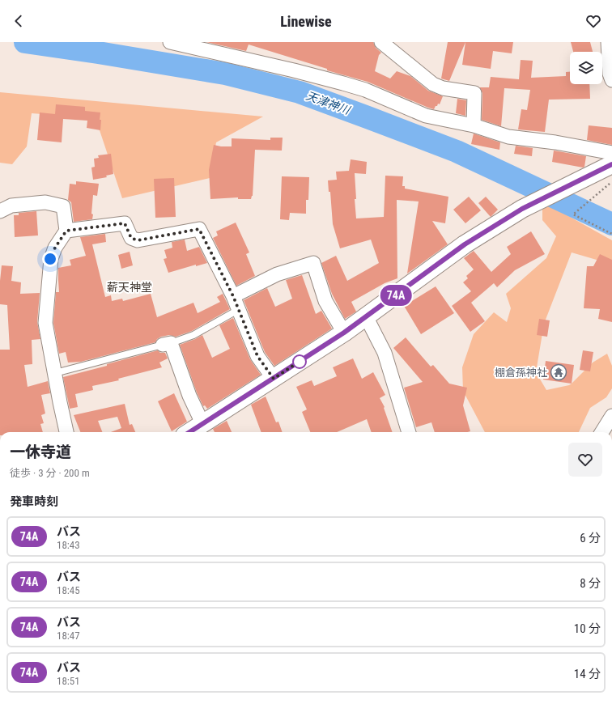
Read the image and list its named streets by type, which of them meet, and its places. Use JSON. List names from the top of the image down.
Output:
{
  "districts": ["薪天神堂"],
  "water": ["天津神川"],
  "places": {
    "temple": ["棚倉孫神社"]
  },
  "lines": ["bus line 74A"],
  "page": {
    "header": "Linewise",
    "on_map": "74A",
    "heading": [
      ["一休寺道", "徒歩 · 3 分 · 200 m"],
      "発車時刻"
    ],
    "list": [
      {
        "mark": "74A",
        "name": "バス",
        "note": "18:43",
        "value": "6 分"
      },
      {
        "mark": "74A",
        "name": "バス",
        "note": "18:45",
        "value": "8 分"
      },
      {
        "mark": "74A",
        "name": "バス",
        "note": "18:47",
        "value": "10 分"
      },
      {
        "mark": "74A",
        "name": "バス",
        "note": "18:51",
        "value": "14 分"
      }
    ]
  }
}
